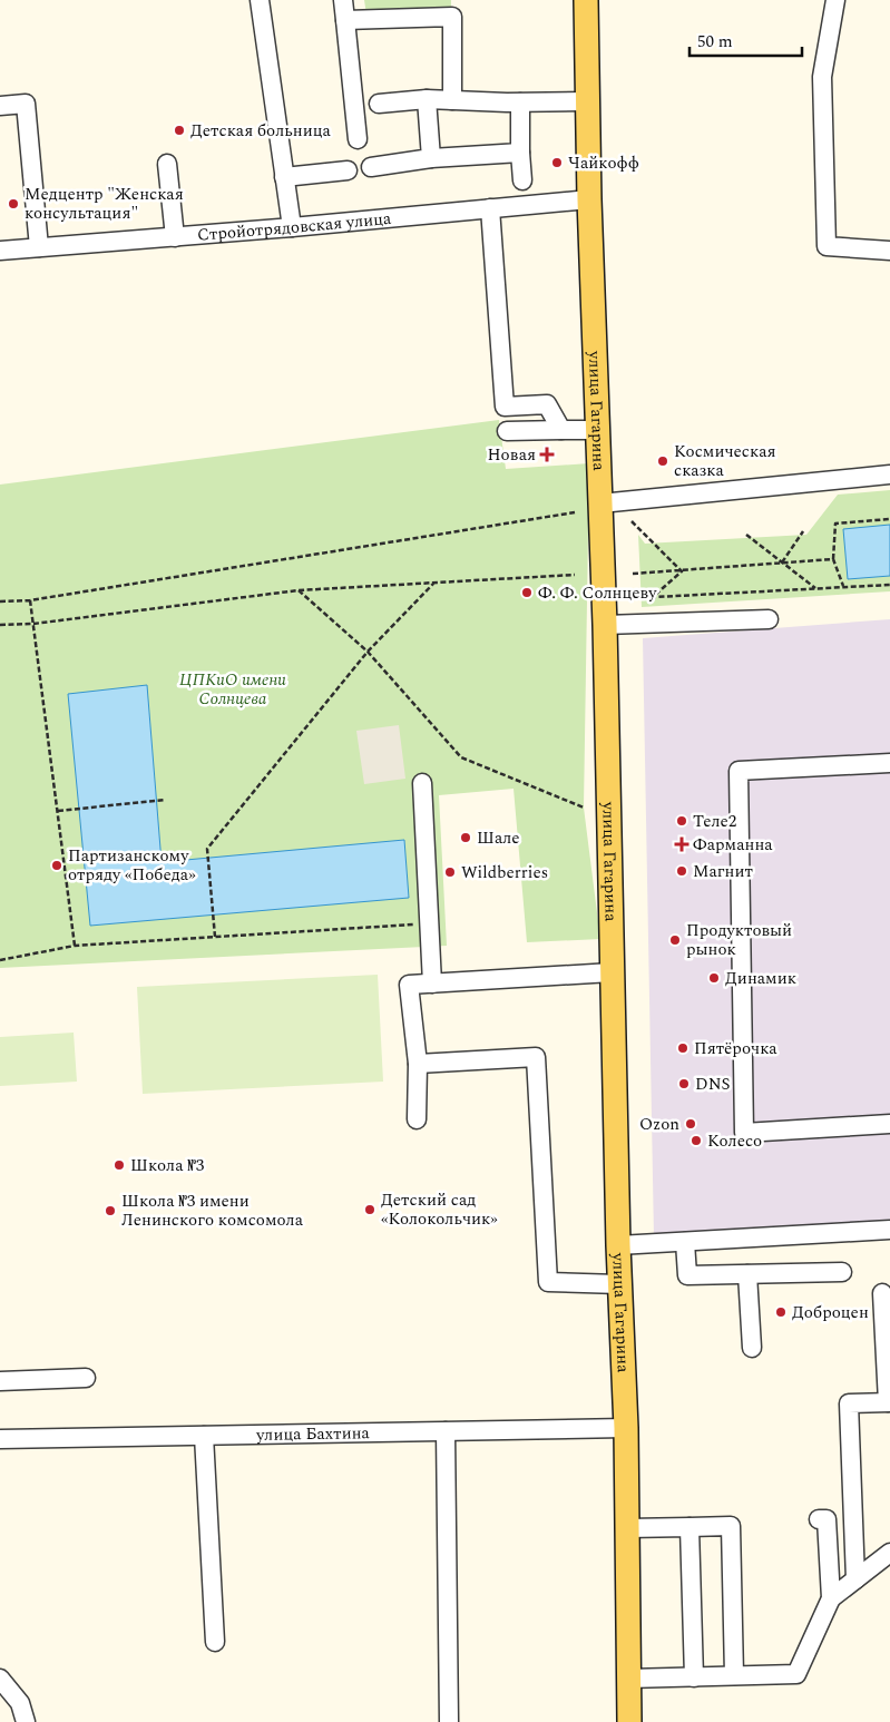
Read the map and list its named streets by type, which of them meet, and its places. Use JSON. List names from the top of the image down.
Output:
{
  "streets": {
    "main road": ["улица Гагарина"],
    "street": ["Стройотрядовская улица", "улица Бахтина"]
  },
  "crossings": [
    ["Стройотрядовская улица", "улица Гагарина"],
    ["улица Гагарина", "улица Бахтина"]
  ],
  "parks": ["ЦПКиО имени Солнцева"],
  "places": {
    "other": [
      "Детская больница",
      "Чайкофф",
      "Медцентр \"Женская консультация\"",
      "Космическая сказка",
      "Ф. Ф. Солнцеву",
      "Теле2",
      "Шале",
      "Партизанскому отряду «Победа»",
      "Магнит",
      "Wildberries",
      "Продуктовый рынок",
      "Динамик",
      "Пятёрочка",
      "DNS",
      "Ozon",
      "Колесо",
      "Школа №3",
      "Детский сад «Колокольчик»",
      "Школа №3 имени Ленинского комсомола",
      "Доброцен"
    ],
    "health": ["Новая", "Фарманна"]
  },
  "scale_bar": "50 m"
}
